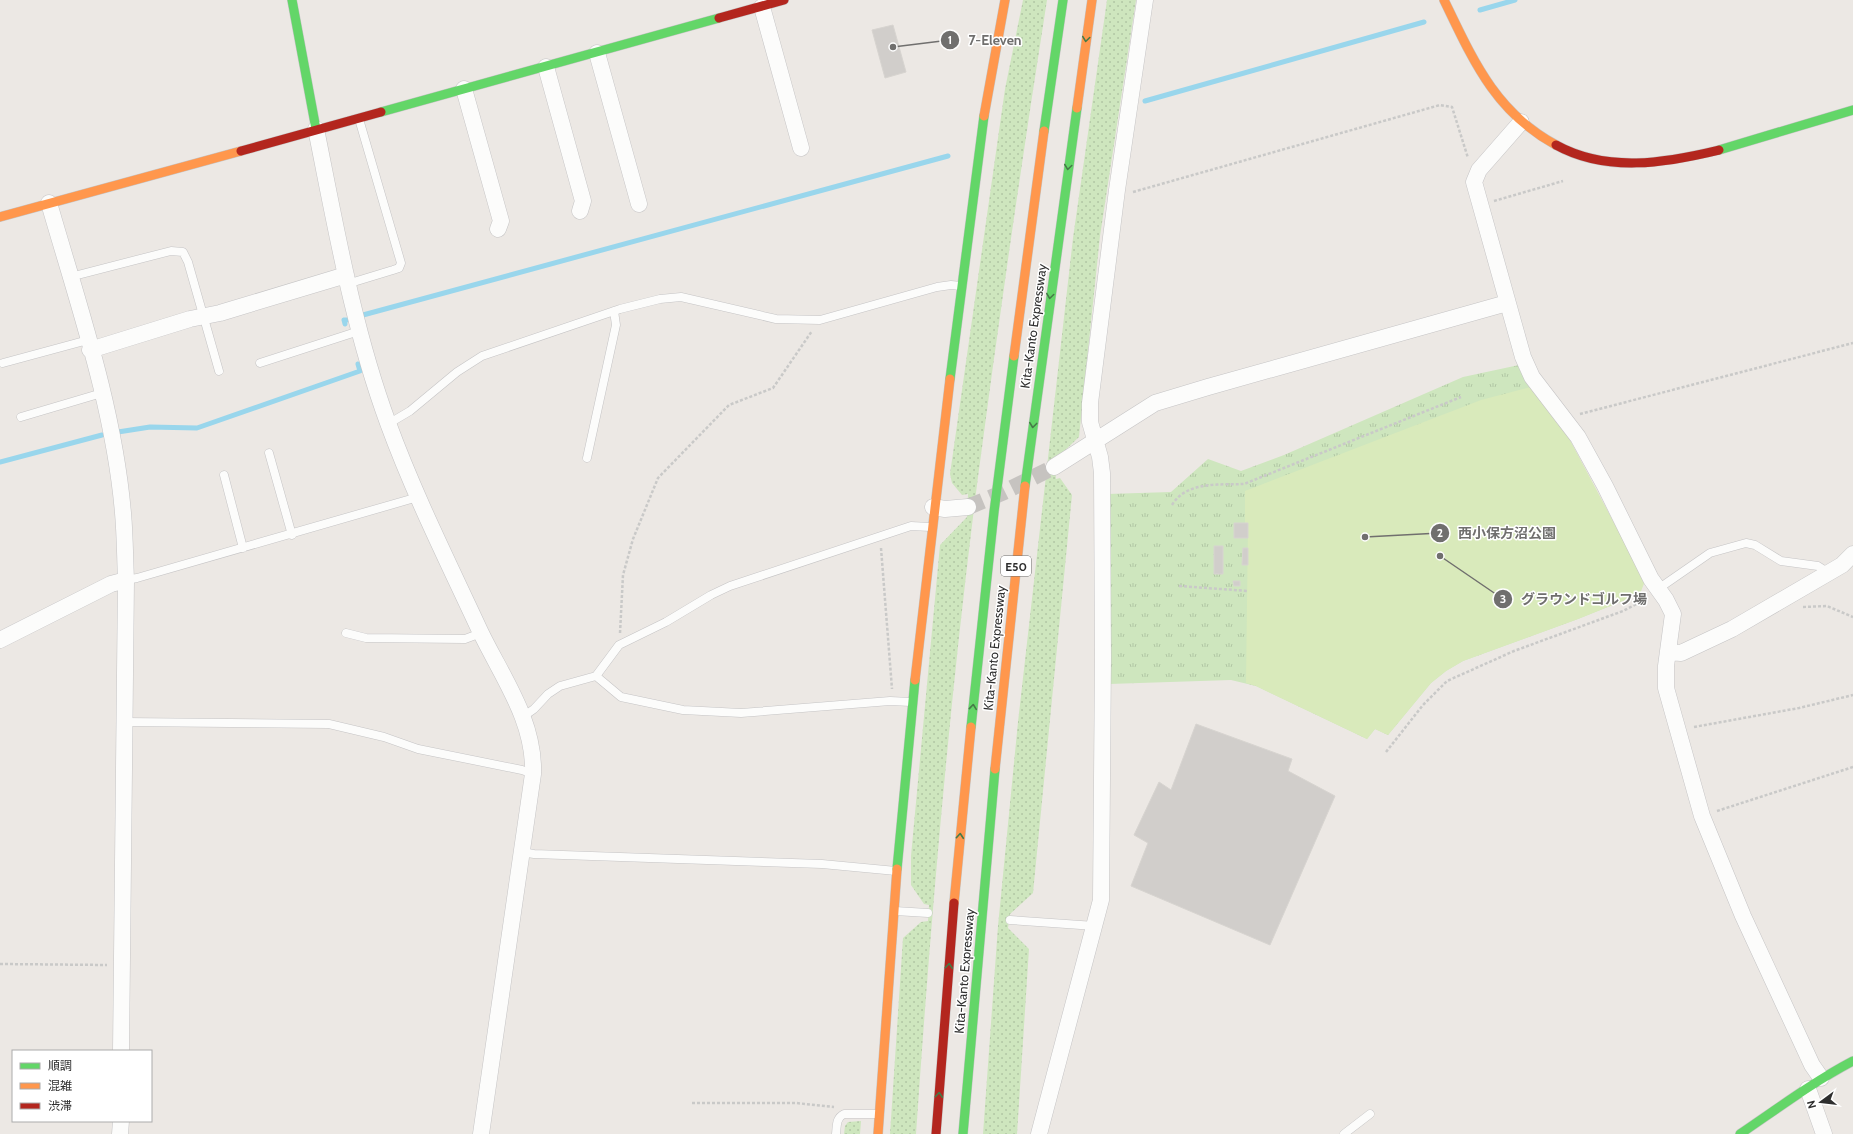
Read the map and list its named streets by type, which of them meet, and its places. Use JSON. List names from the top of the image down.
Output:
{
  "streets": {
    "main road": ["Kita-Kanto Expressway", "E50"]
  },
  "places": ["7-Eleven", "西小保方沼公園", "グラウンドゴルフ場"],
  "legend": ["順調", "混雑", "渋滞"],
  "north": "left"
}
